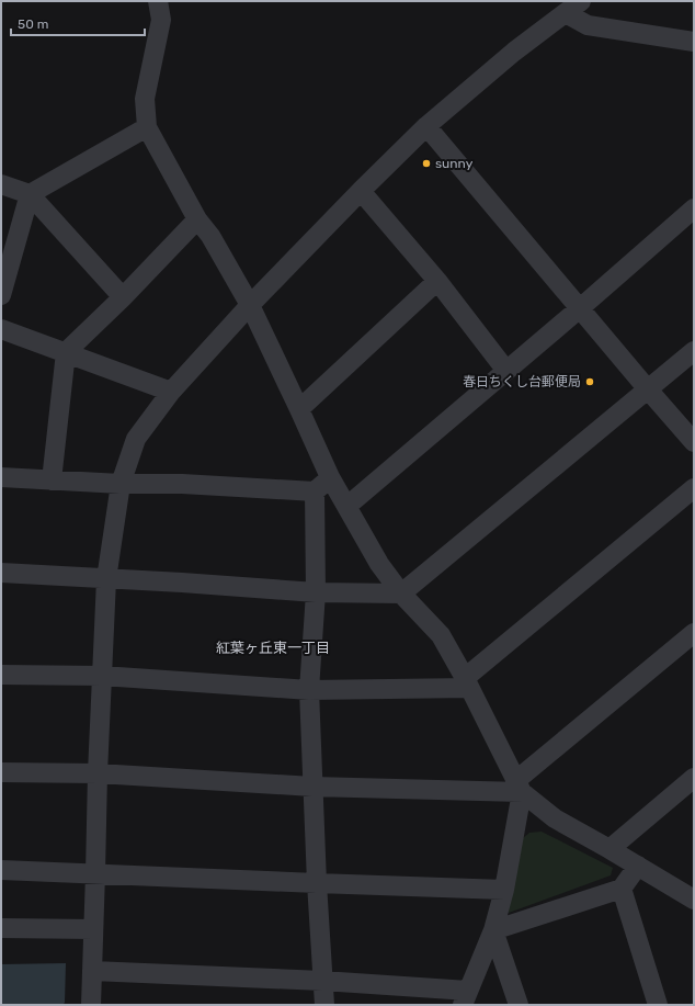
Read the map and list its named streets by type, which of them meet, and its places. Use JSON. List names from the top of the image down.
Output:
{
  "districts": ["紅葉ヶ丘東一丁目"],
  "places": ["sunny", "春日ちくし台郵便局"],
  "scale_bar": "50 m"
}
